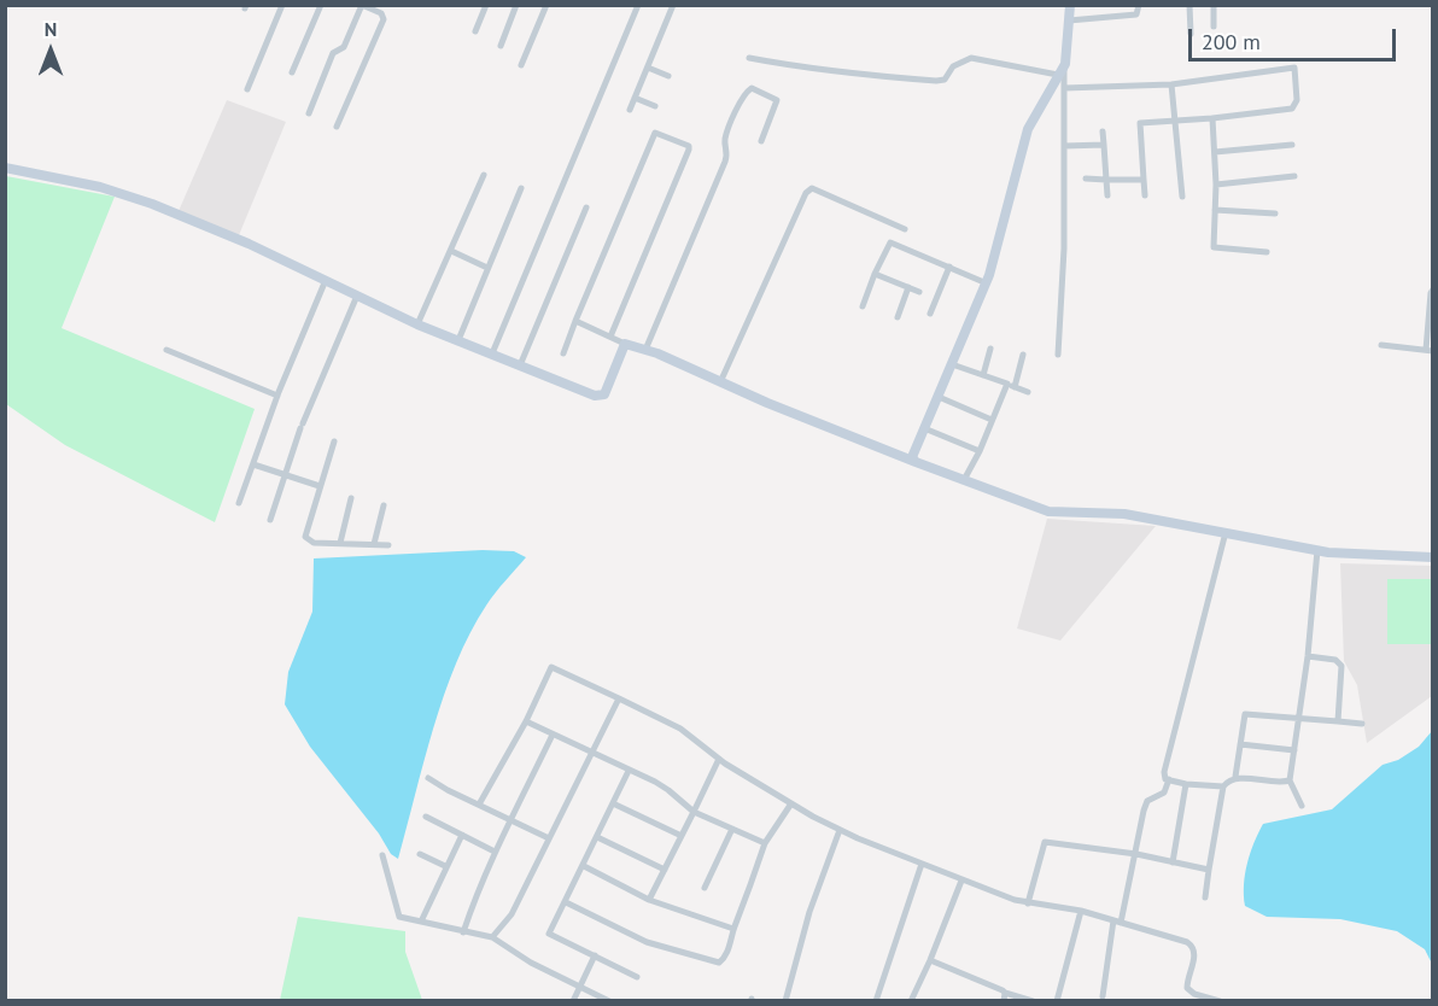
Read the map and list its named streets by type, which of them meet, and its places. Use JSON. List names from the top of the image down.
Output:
{
  "scale_bar": "200 m",
  "north": "top"
}
